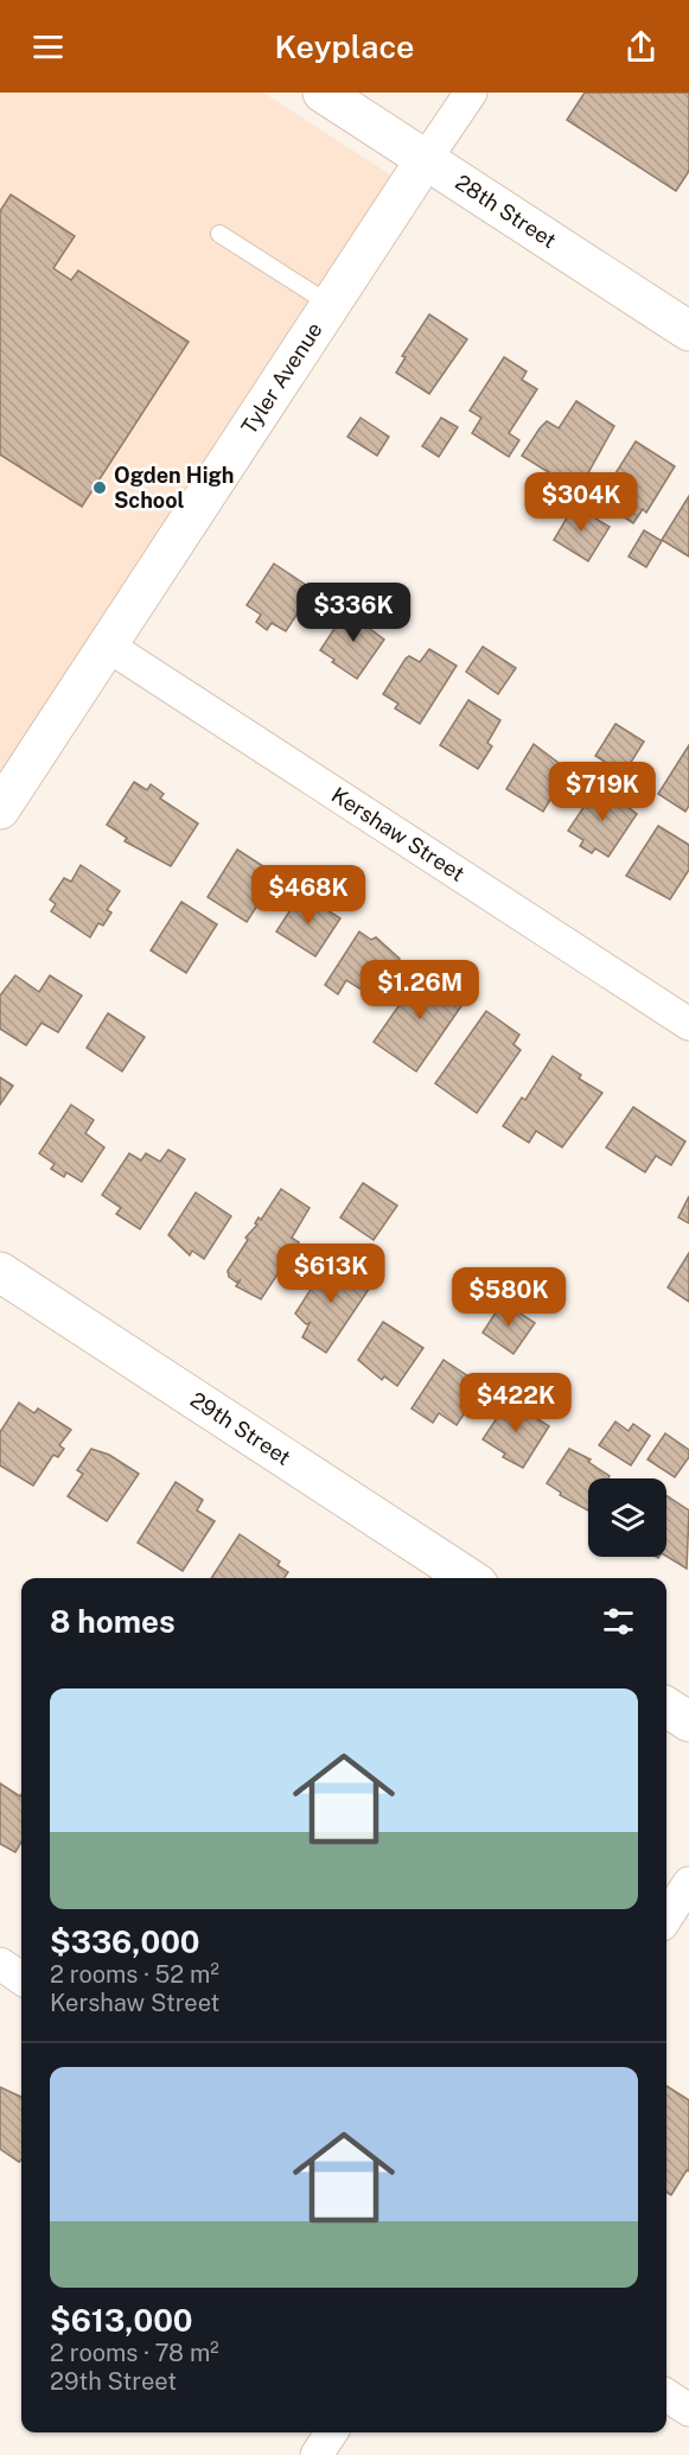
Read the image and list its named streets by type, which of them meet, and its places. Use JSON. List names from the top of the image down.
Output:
{
  "streets": {
    "street": [
      "28th Street",
      "Tyler Avenue",
      "Kershaw Street",
      "29th Street"
    ]
  },
  "crossings": [
    ["28th Street", "Tyler Avenue"],
    ["Tyler Avenue", "Kershaw Street"]
  ],
  "places": ["Ogden High School"],
  "page": {
    "header": "Keyplace",
    "price": [
      "$304K",
      "$336K",
      "$719K",
      "$468K",
      "$1.26M",
      "$613K",
      "$580K",
      "$422K"
    ],
    "heading": "8 homes",
    "list": [
      {
        "name": "$336,000",
        "note": "2 rooms · 52 m² · Kershaw Street"
      },
      {
        "name": "$613,000",
        "note": "2 rooms · 78 m² · 29th Street"
      }
    ]
  }
}
